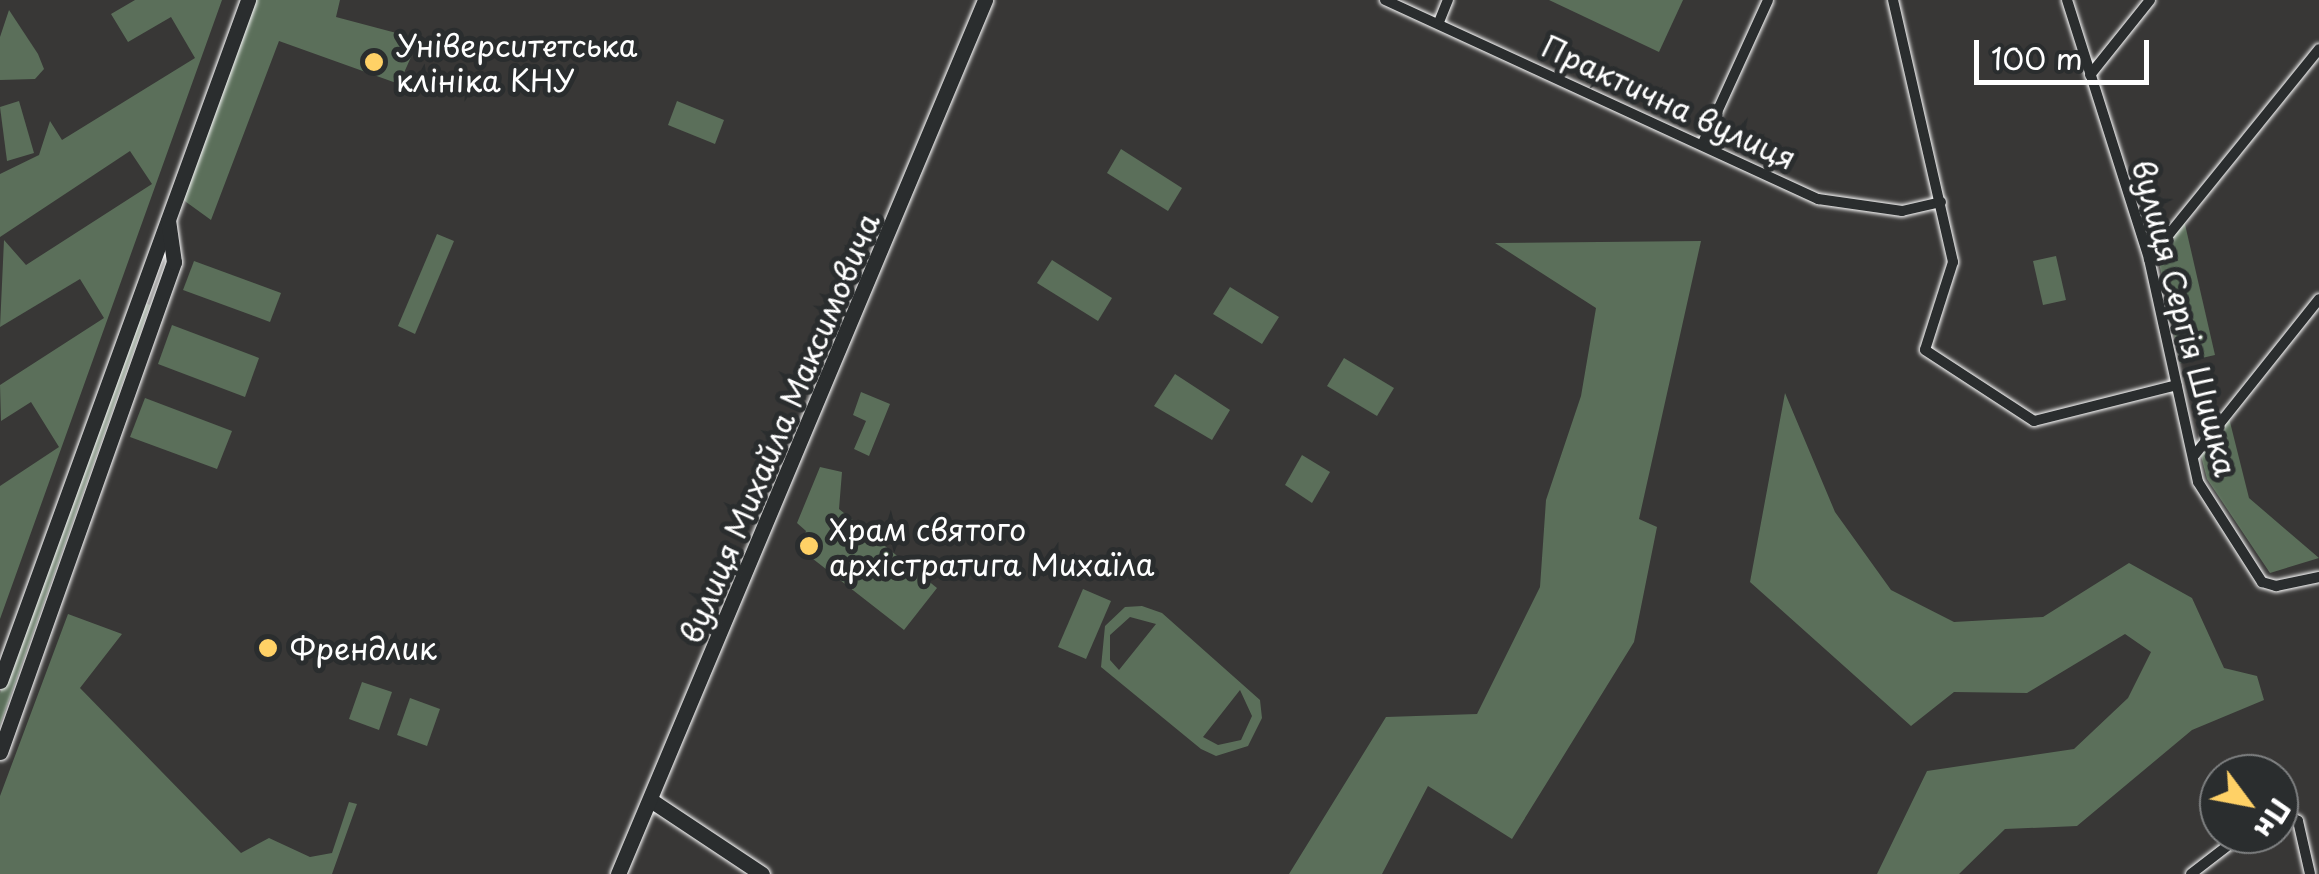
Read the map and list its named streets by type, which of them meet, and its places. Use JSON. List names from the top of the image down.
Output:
{
  "streets": {
    "street": ["Практична вулиця", "вулиця Сергія Шишка", "вулиця Михайла Максимовича"]
  },
  "places": ["Університетська клініка КНУ", "Храм святого архістратига Михаїла", "Френдлик"],
  "scale_bar": "100 m",
  "north": "bottom right"
}
